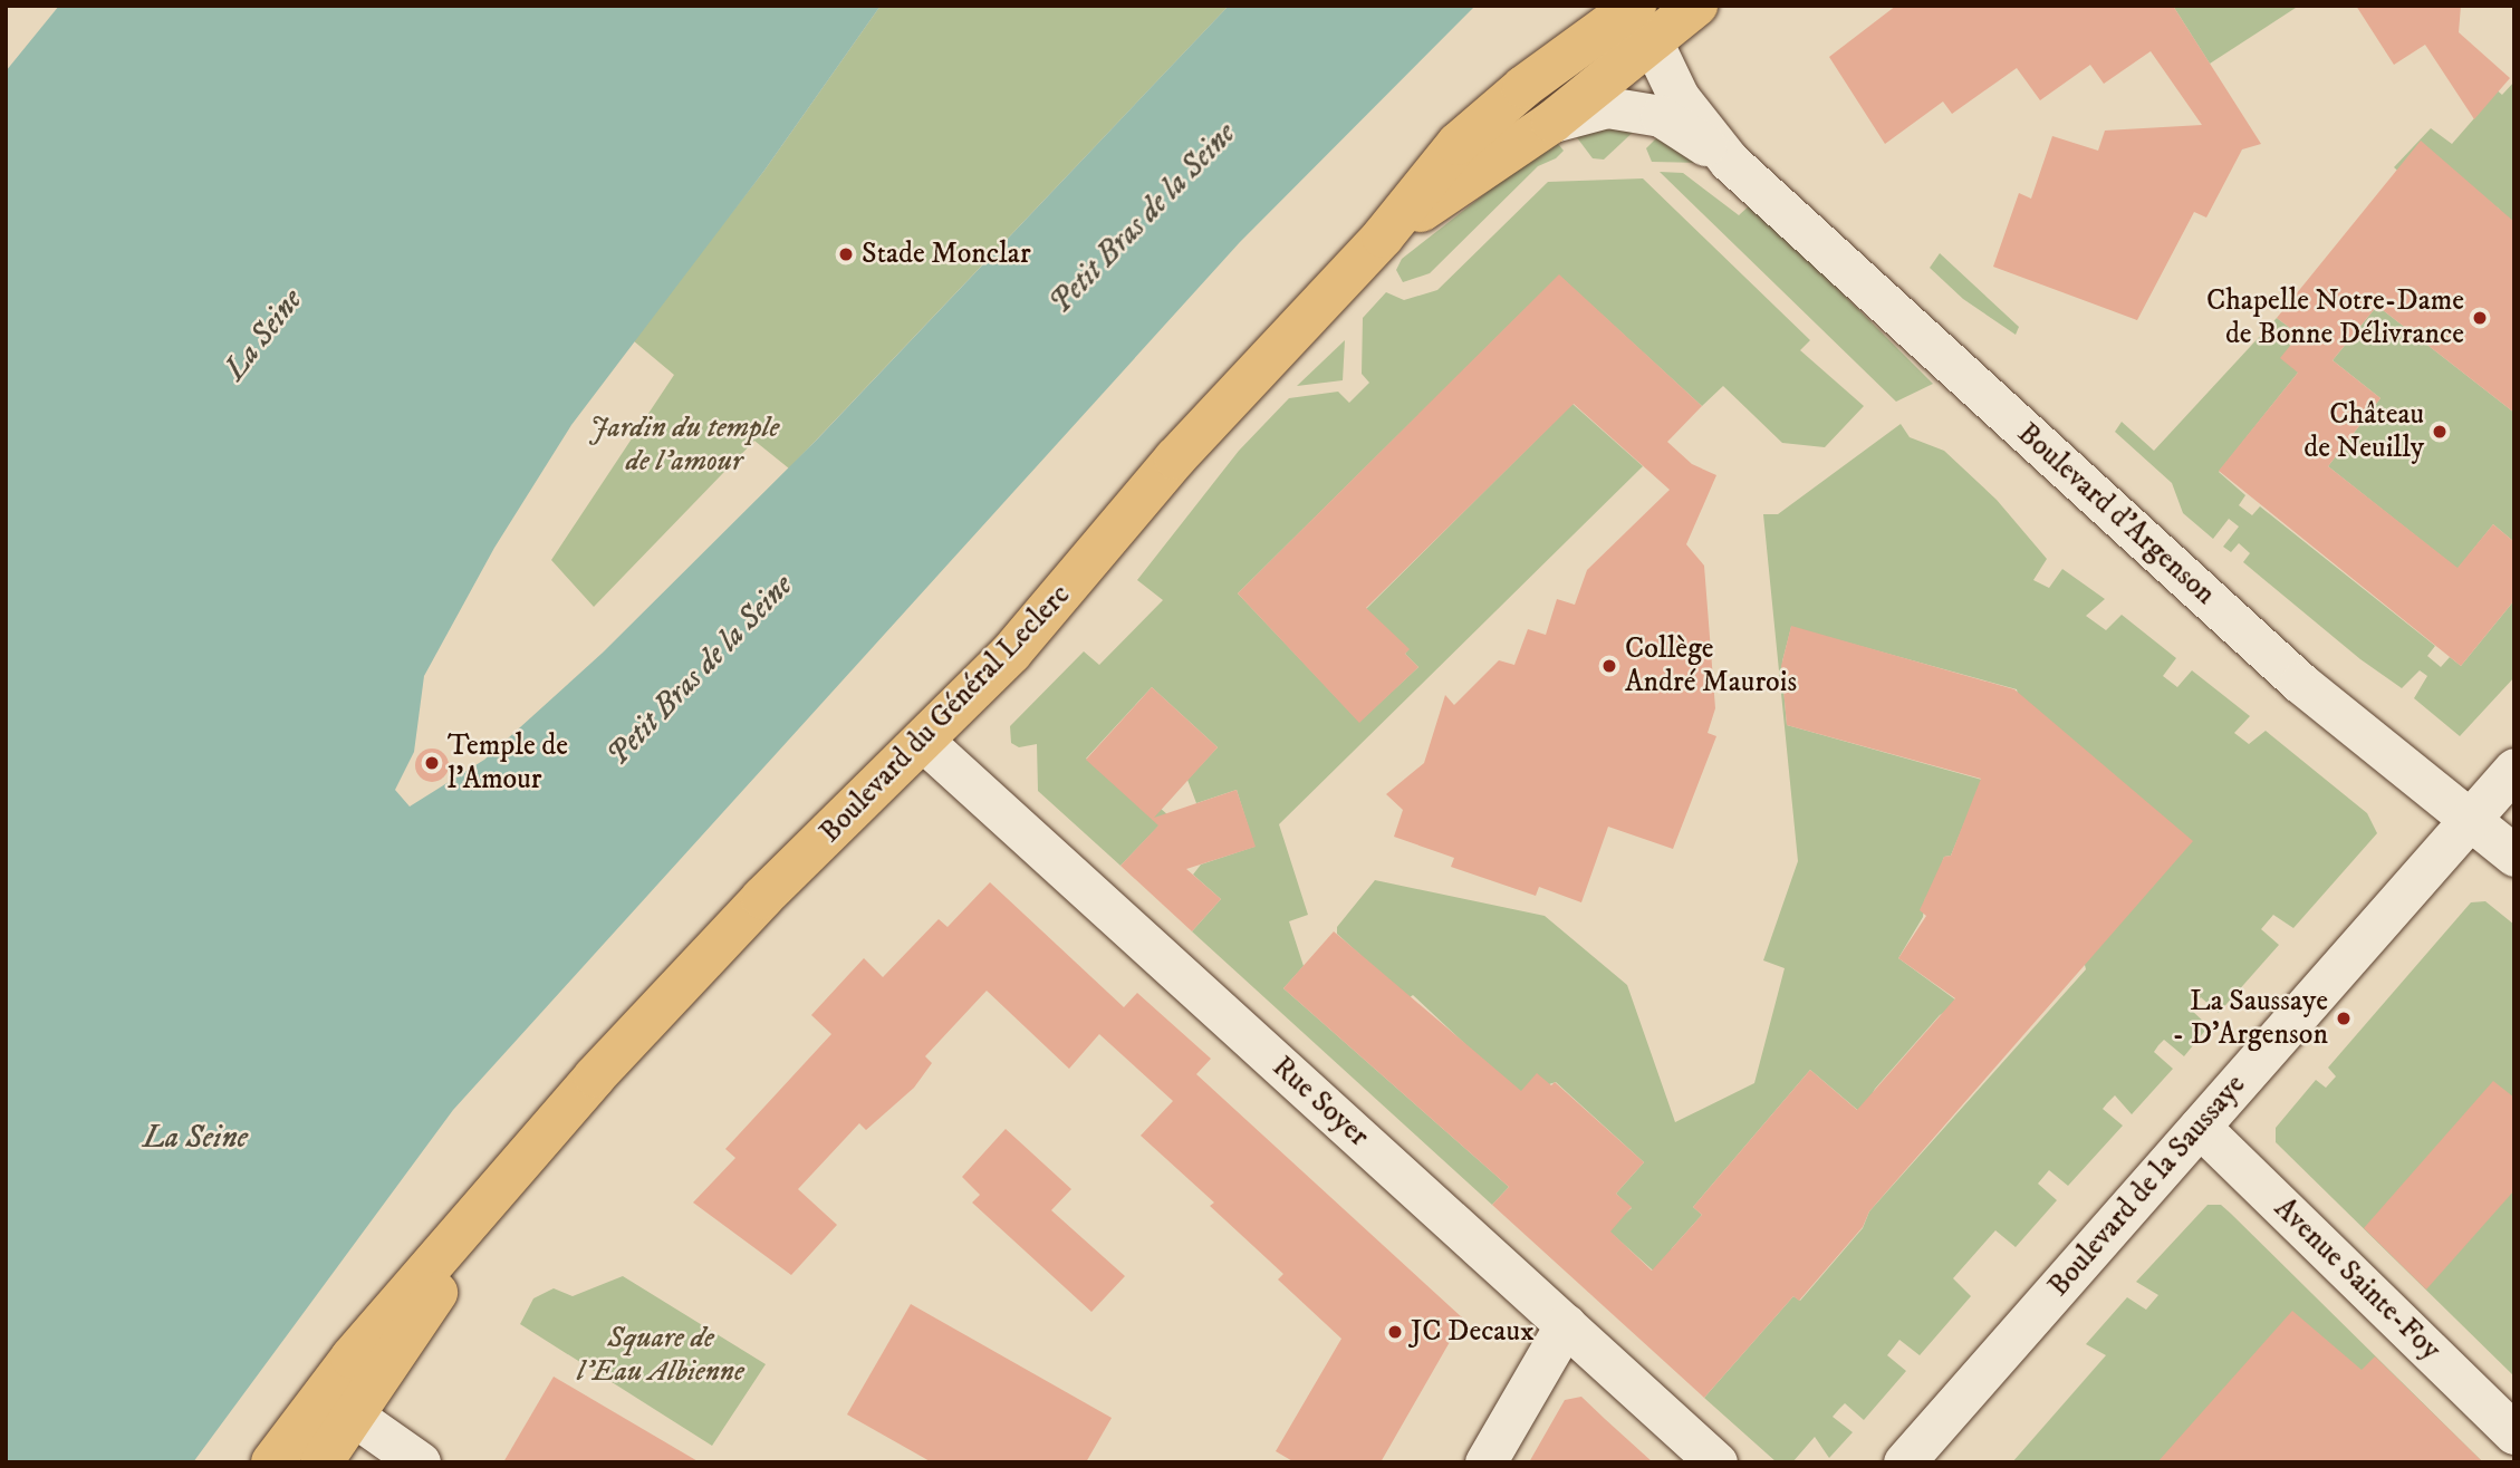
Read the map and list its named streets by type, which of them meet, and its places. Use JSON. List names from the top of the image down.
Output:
{
  "streets": {
    "main road": ["Boulevard du Général Leclerc"],
    "street": [
      "Boulevard d'Argenson",
      "Rue Soyer",
      "Boulevard de la Saussaye",
      "Avenue Sainte-Foy"
    ]
  },
  "crossings": [
    ["Boulevard d'Argenson", "Boulevard du Général Leclerc"],
    ["Boulevard d'Argenson", "Boulevard de la Saussaye"],
    ["Boulevard du Général Leclerc", "Rue Soyer"],
    ["Boulevard de la Saussaye", "Avenue Sainte-Foy"]
  ],
  "water": ["Petit Bras de la Seine", "La Seine"],
  "parks": ["Jardin du temple de l'amour", "Square de l'Eau Albienne"],
  "places": [
    "Stade Monclar",
    "Chapelle Notre-Dame de Bonne Délivrance",
    "Château de Neuilly",
    "Collège André Maurois",
    "Temple de l'Amour",
    "La Saussaye - D'Argenson",
    "JC Decaux"
  ]
}
